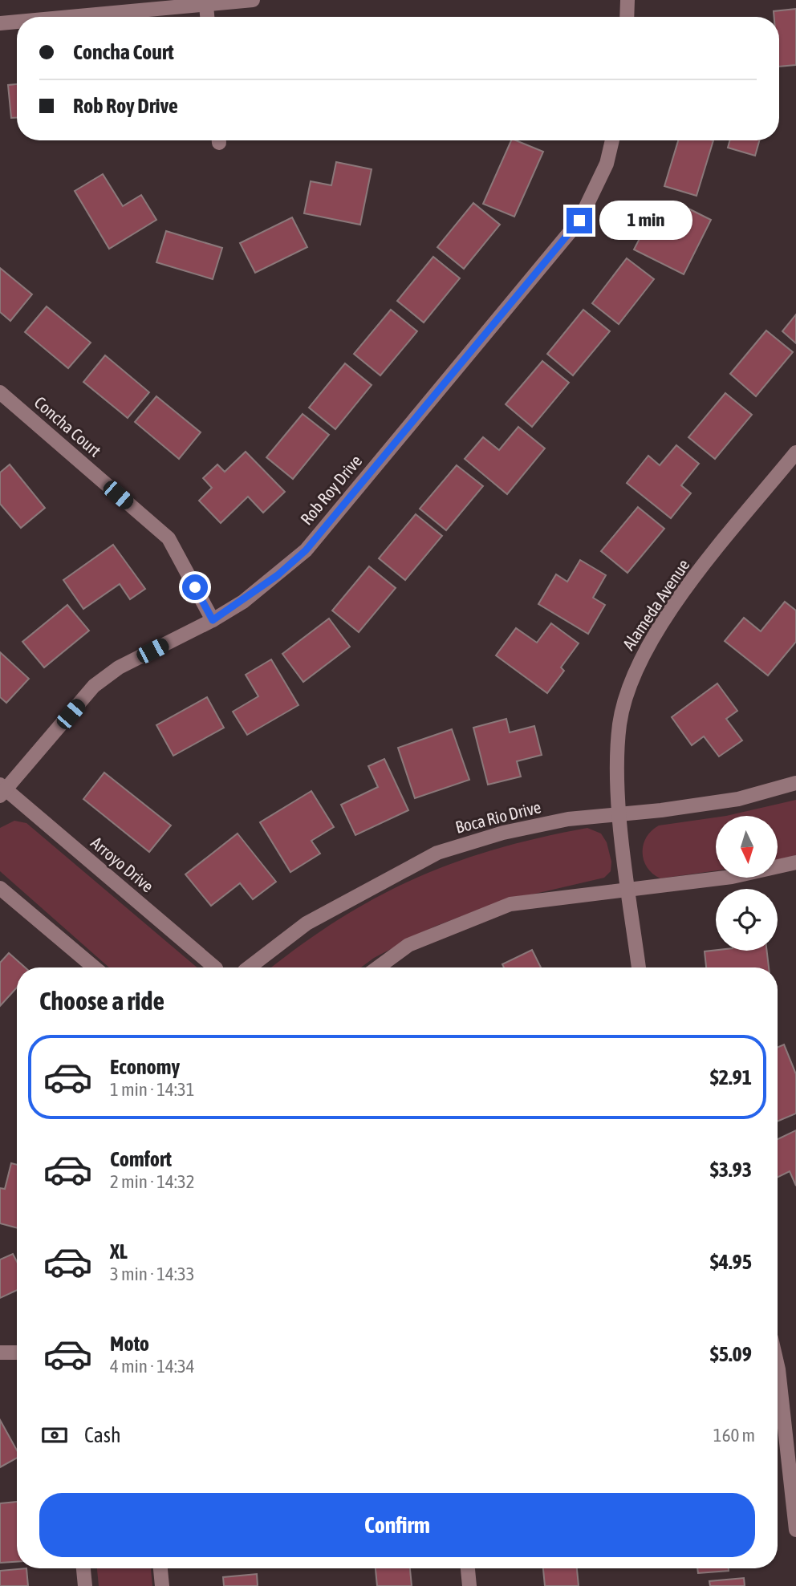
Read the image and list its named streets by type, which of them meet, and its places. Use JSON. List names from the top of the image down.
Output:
{
  "streets": {
    "street": [
      "Concha Court",
      "Rob Roy Drive",
      "Alameda Avenue",
      "Boca Rio Drive",
      "Arroyo Drive"
    ]
  },
  "crossings": [
    ["Concha Court", "Rob Roy Drive"],
    ["Rob Roy Drive", "Arroyo Drive"],
    ["Alameda Avenue", "Boca Rio Drive"]
  ],
  "north": "bottom",
  "page": {
    "banner": ["Concha Court", "Rob Roy Drive"],
    "bubble": "1 min",
    "heading": "Choose a ride",
    "list": [
      {
        "name": "Economy",
        "note": "1 min · 14:31",
        "value": "$2.91"
      },
      {
        "name": "Comfort",
        "note": "2 min · 14:32",
        "value": "$3.93"
      },
      {
        "name": "XL",
        "note": "3 min · 14:33",
        "value": "$4.95"
      },
      {
        "name": "Moto",
        "note": "4 min · 14:34",
        "value": "$5.09"
      }
    ],
    "pay": ["Cash", "160 m"],
    "buttons": "Confirm"
  }
}
